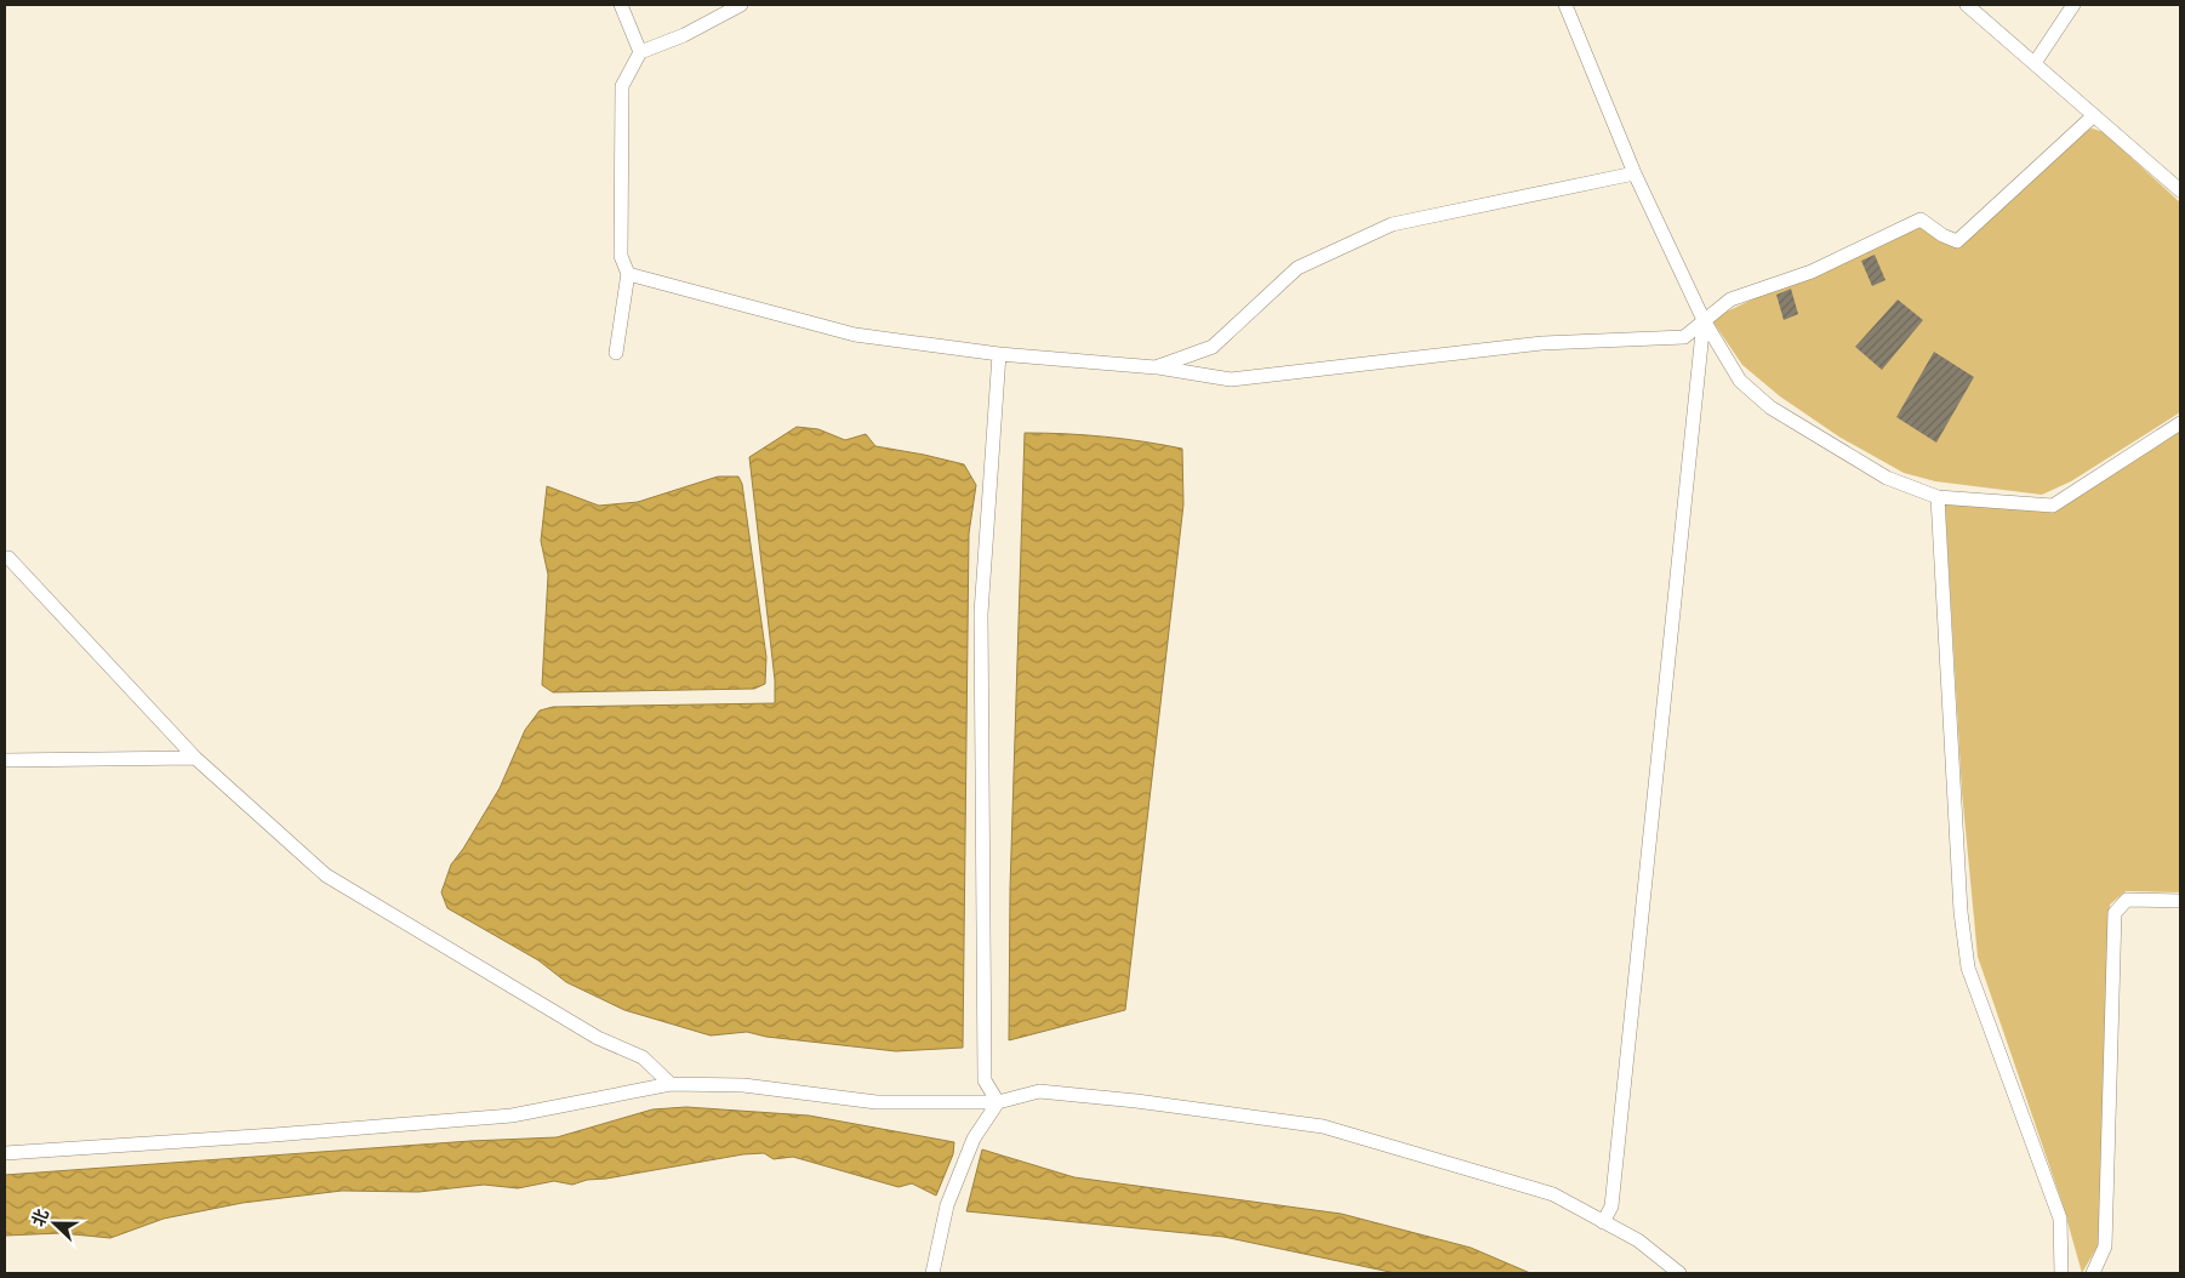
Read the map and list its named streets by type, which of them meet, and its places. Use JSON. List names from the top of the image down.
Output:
{
  "north": "left"
}
